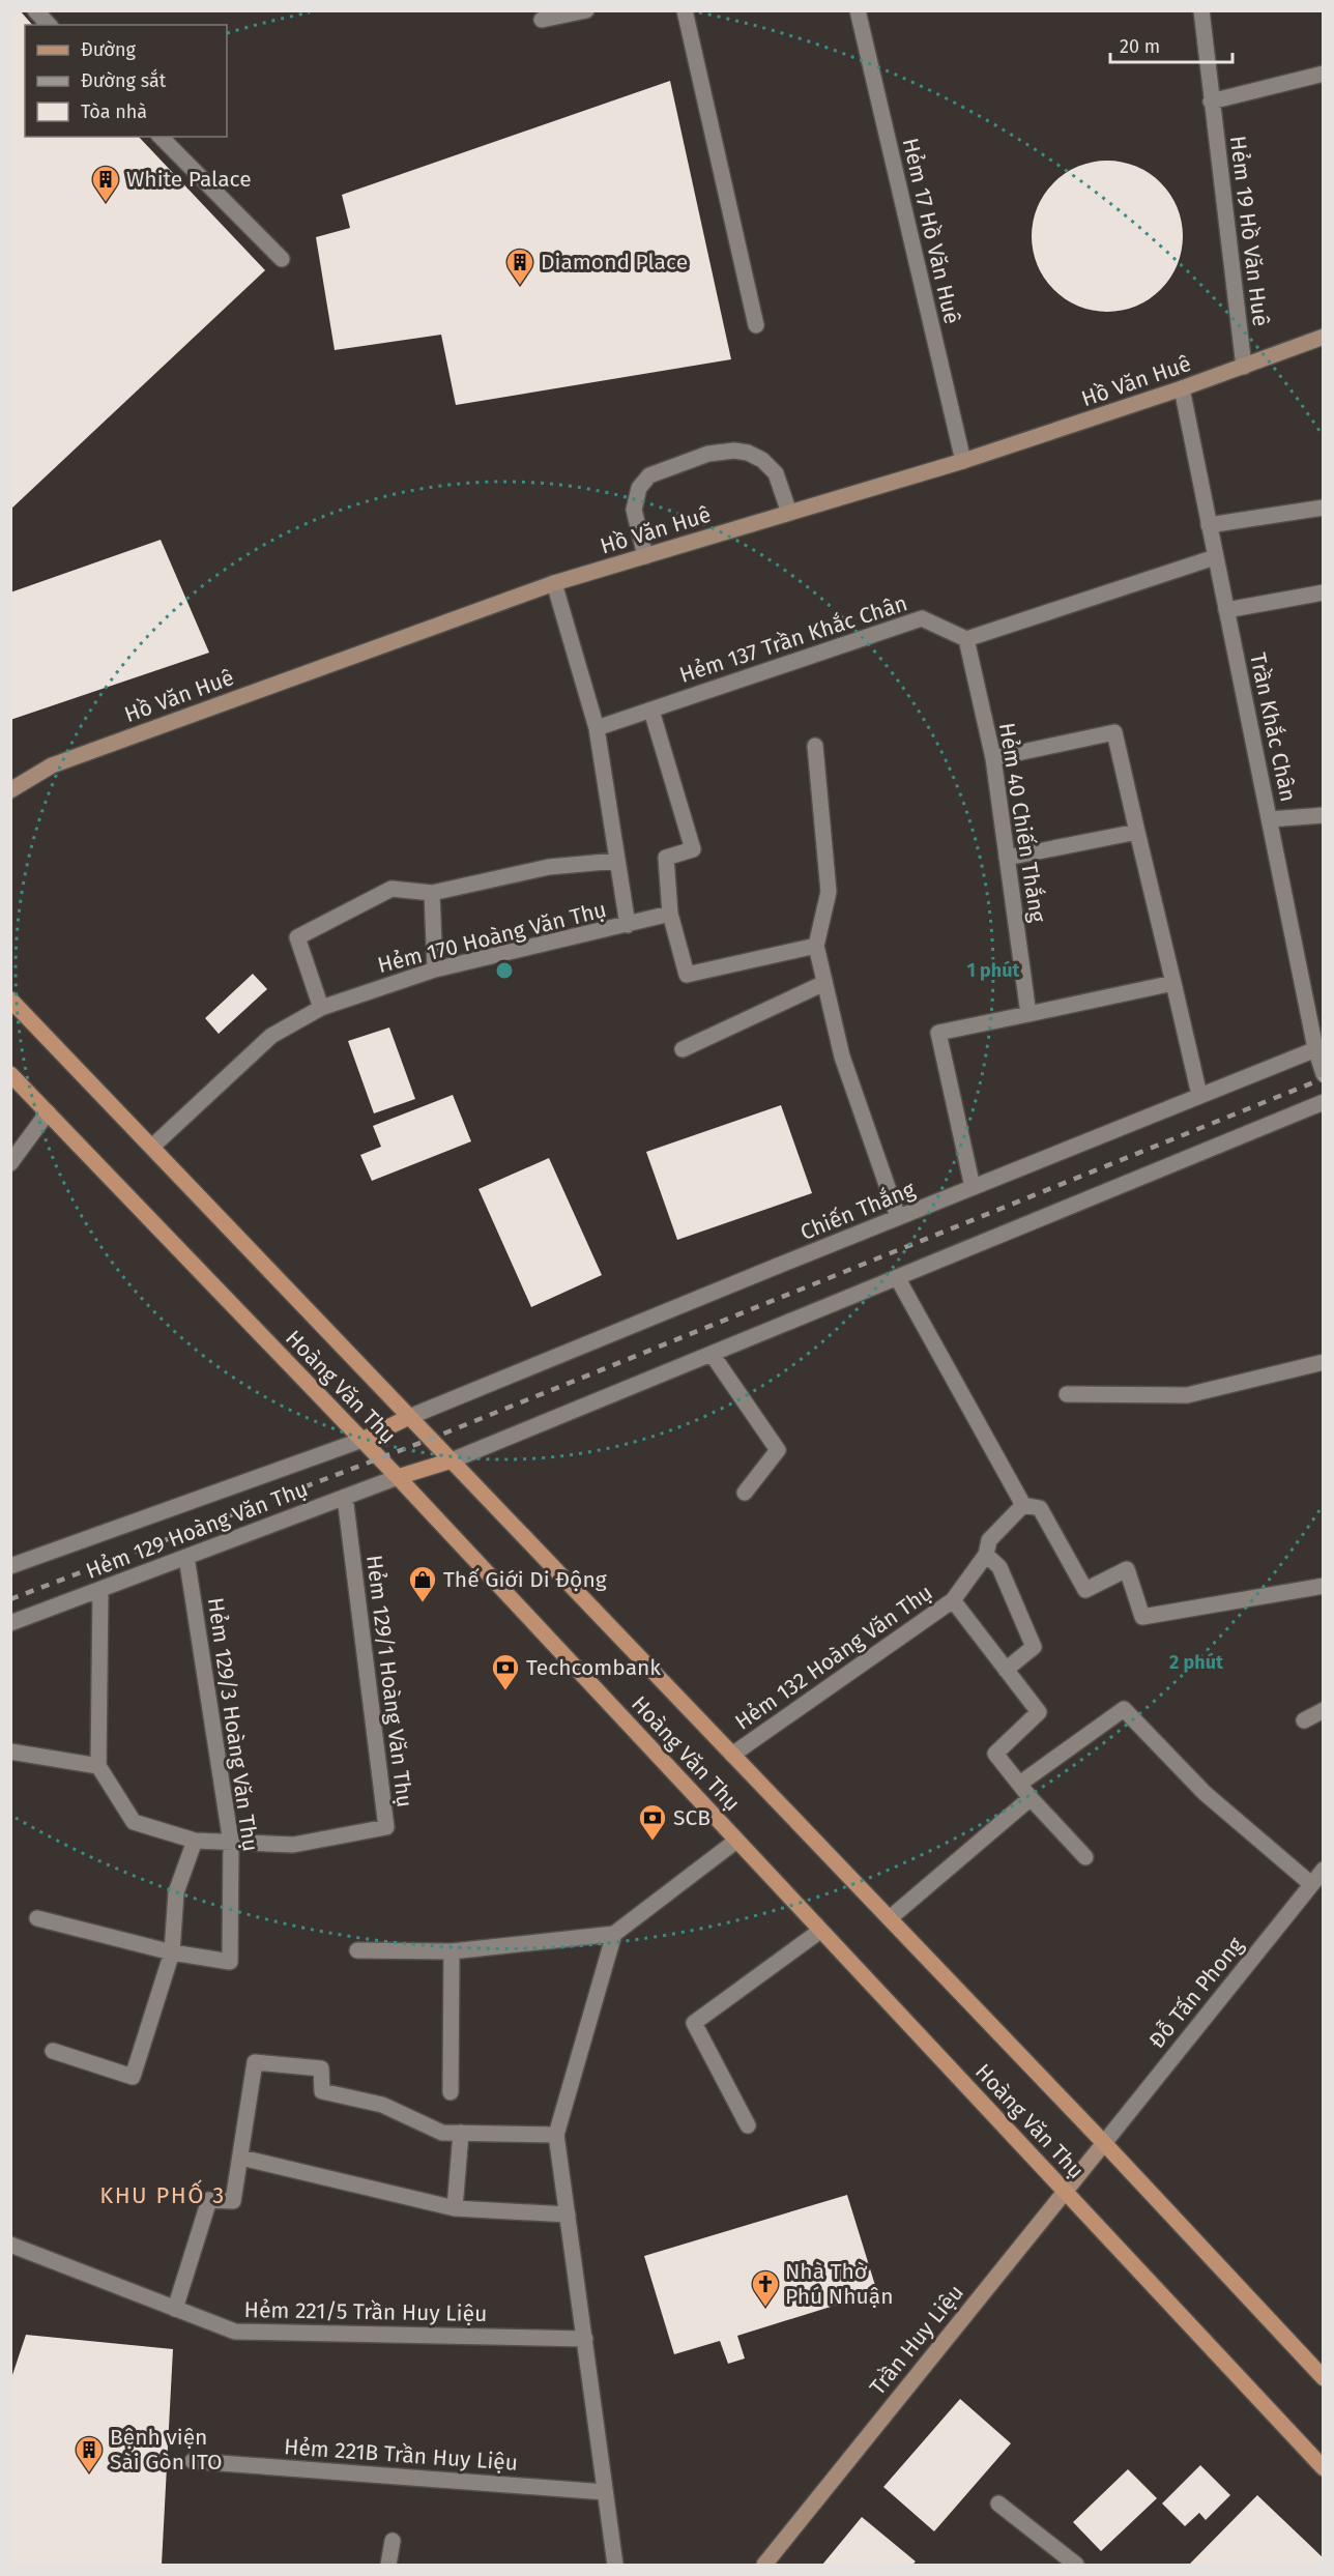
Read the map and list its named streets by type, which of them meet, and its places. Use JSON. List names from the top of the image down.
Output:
{
  "streets": {
    "main road": ["Hồ Văn Huê", "Hoàng Văn Thụ", "Trần Huy Liệu"],
    "street": [
      "Hẻm 17 Hồ Văn Huê",
      "Hẻm 19 Hồ Văn Huê",
      "Hẻm 137 Trần Khắc Chân",
      "Trần Khắc Chân",
      "Hẻm 40 Chiến Thắng",
      "Hẻm 170 Hoàng Văn Thụ",
      "Chiến Thắng",
      "Hẻm 129 Hoàng Văn Thụ",
      "Hẻm 132 Hoàng Văn Thụ",
      "Hẻm 129/1 Hoàng Văn Thụ",
      "Hẻm 129/3 Hoàng Văn Thụ",
      "Đỗ Tấn Phong",
      "Hẻm 221/5 Trần Huy Liệu",
      "Hẻm 221B Trần Huy Liệu"
    ]
  },
  "crossings": [
    ["Hẻm 17 Hồ Văn Huê", "Hồ Văn Huê"],
    ["Hẻm 19 Hồ Văn Huê", "Hồ Văn Huê"],
    ["Hồ Văn Huê", "Trần Khắc Chân"],
    ["Hẻm 137 Trần Khắc Chân", "Hẻm 40 Chiến Thắng"],
    ["Trần Khắc Chân", "Chiến Thắng"],
    ["Hẻm 170 Hoàng Văn Thụ", "Hoàng Văn Thụ"],
    ["Chiến Thắng", "Hoàng Văn Thụ"],
    ["Hoàng Văn Thụ", "Hẻm 129 Hoàng Văn Thụ"],
    ["Hoàng Văn Thụ", "Hẻm 132 Hoàng Văn Thụ"],
    ["Hoàng Văn Thụ", "Đỗ Tấn Phong"],
    ["Hoàng Văn Thụ", "Trần Huy Liệu"],
    ["Hẻm 129 Hoàng Văn Thụ", "Hẻm 129/1 Hoàng Văn Thụ"],
    ["Hẻm 129 Hoàng Văn Thụ", "Hẻm 129/3 Hoàng Văn Thụ"],
    ["Hẻm 129/1 Hoàng Văn Thụ", "Hẻm 129/3 Hoàng Văn Thụ"],
    ["Đỗ Tấn Phong", "Trần Huy Liệu"]
  ],
  "districts": ["KHU PHỐ 3"],
  "places": {
    "building": ["White Palace", "Diamond Place", "Bệnh viện Sài Gòn ITO"],
    "shop": ["Thế Giới Di Động"],
    "bank": ["Techcombank", "SCB"],
    "church": ["Nhà Thờ Phú Nhuận"]
  },
  "legend": ["Đường", "Đường sắt", "Tòa nhà"],
  "scale_bar": "20 m",
  "rings": ["1 phút", "2 phút"]
}
